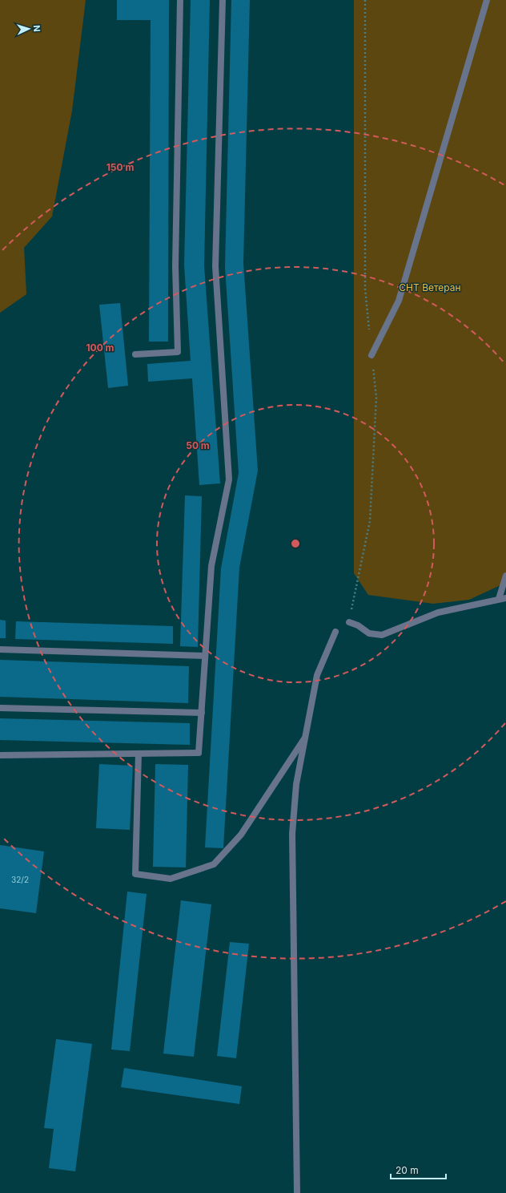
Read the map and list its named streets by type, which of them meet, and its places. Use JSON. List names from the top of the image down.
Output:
{
  "parks": ["СНТ Ветеран"],
  "house_numbers": ["32/2"],
  "scale_bar": "20 m",
  "north": "right",
  "rings": ["150 m", "100 m", "50 m"]
}
